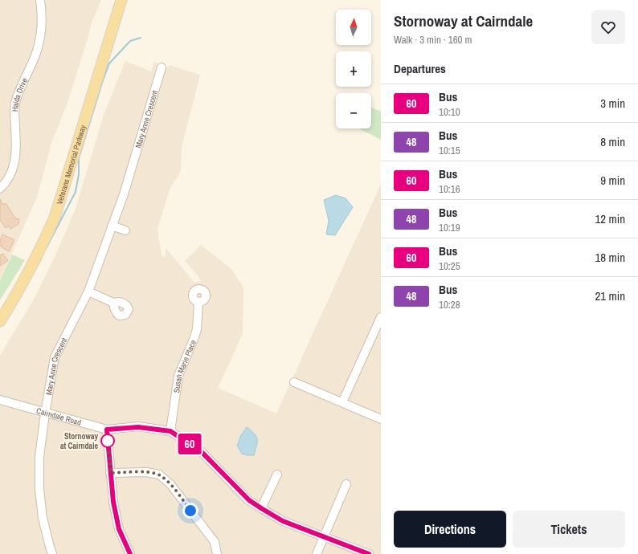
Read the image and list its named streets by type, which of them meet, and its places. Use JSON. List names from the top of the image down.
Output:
{
  "streets": {
    "main road": ["Veterans Memorial Parkway"],
    "street": [
      "Haida Drive",
      "Mary Anne Crescent",
      "Susan Marie Place",
      "Cairndale Road"
    ]
  },
  "crossings": [
    ["Mary Anne Crescent", "Cairndale Road"],
    ["Susan Marie Place", "Cairndale Road"]
  ],
  "places": ["Stornoway at Cairndale"],
  "lines": ["bus line 60"],
  "north": "top",
  "page": {
    "on_map": "60",
    "heading": [
      ["Stornoway at Cairndale", "Walk · 3 min · 160 m"],
      "Departures"
    ],
    "map_buttons": ["+", "−"],
    "list": [
      {
        "mark": "60",
        "name": "Bus",
        "note": "10:10",
        "value": "3 min"
      },
      {
        "mark": "48",
        "name": "Bus",
        "note": "10:15",
        "value": "8 min"
      },
      {
        "mark": "60",
        "name": "Bus",
        "note": "10:16",
        "value": "9 min"
      },
      {
        "mark": "48",
        "name": "Bus",
        "note": "10:19",
        "value": "12 min"
      },
      {
        "mark": "60",
        "name": "Bus",
        "note": "10:25",
        "value": "18 min"
      },
      {
        "mark": "48",
        "name": "Bus",
        "note": "10:28",
        "value": "21 min"
      }
    ],
    "buttons": ["Directions", "Tickets"]
  }
}
